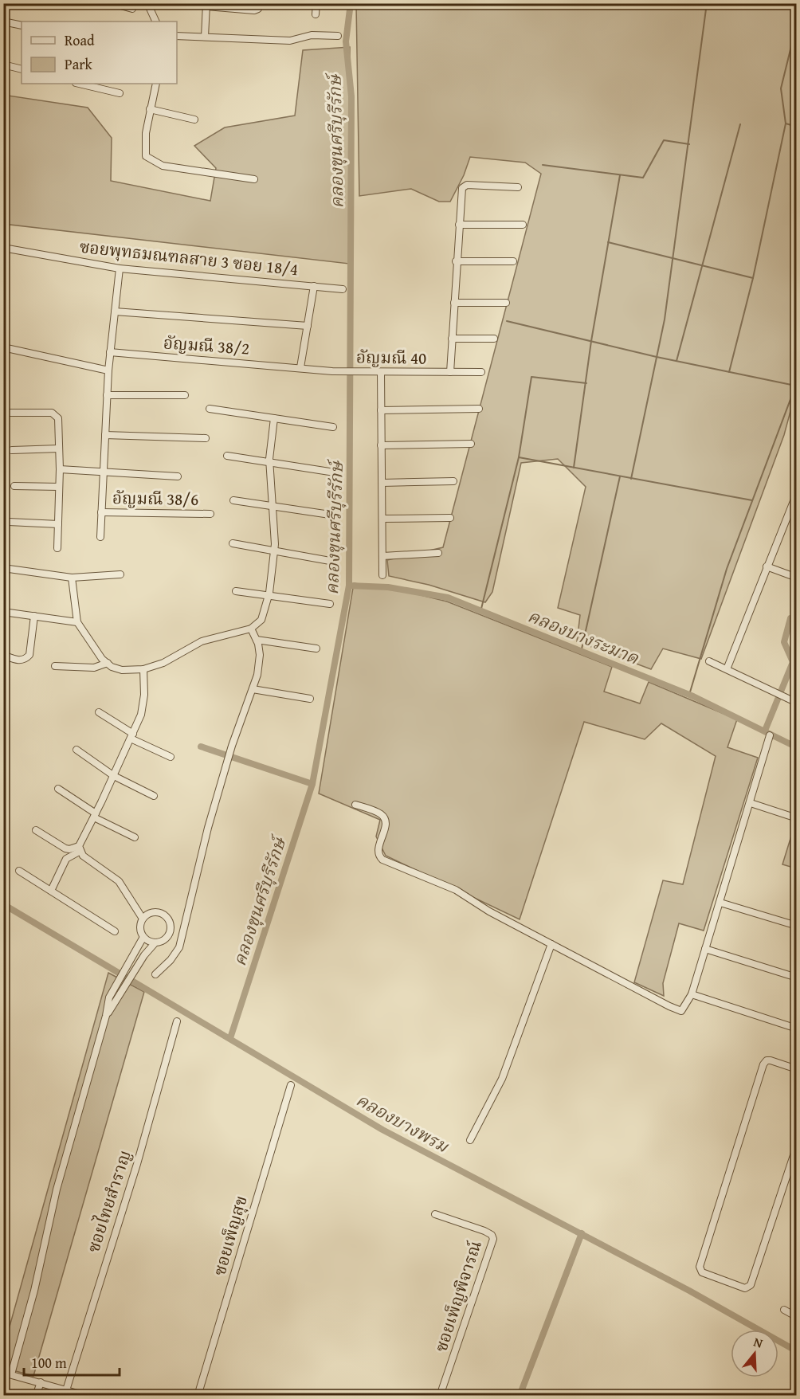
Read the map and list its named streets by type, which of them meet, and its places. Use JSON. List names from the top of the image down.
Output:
{
  "streets": {
    "street": [
      "ซอยพุทธมณฑลสาย 3 ซอย 18/4",
      "อัญมณี 38/2",
      "อัญมณี 40",
      "อัญมณี 38/6",
      "ซอยไทยสำราญ",
      "ซอยเพ็ญสุข",
      "ซอยเพ็ญพิจารณ์"
    ]
  },
  "crossings": [
    ["อัญมณี 38/2", "อัญมณี 40"]
  ],
  "water": ["คลองขุนศรีบุรีรักษ์", "คลองบางระมาด", "คลองบางพรม"],
  "legend": ["Road", "Park"],
  "scale_bar": "100 m",
  "north": "top"
}
